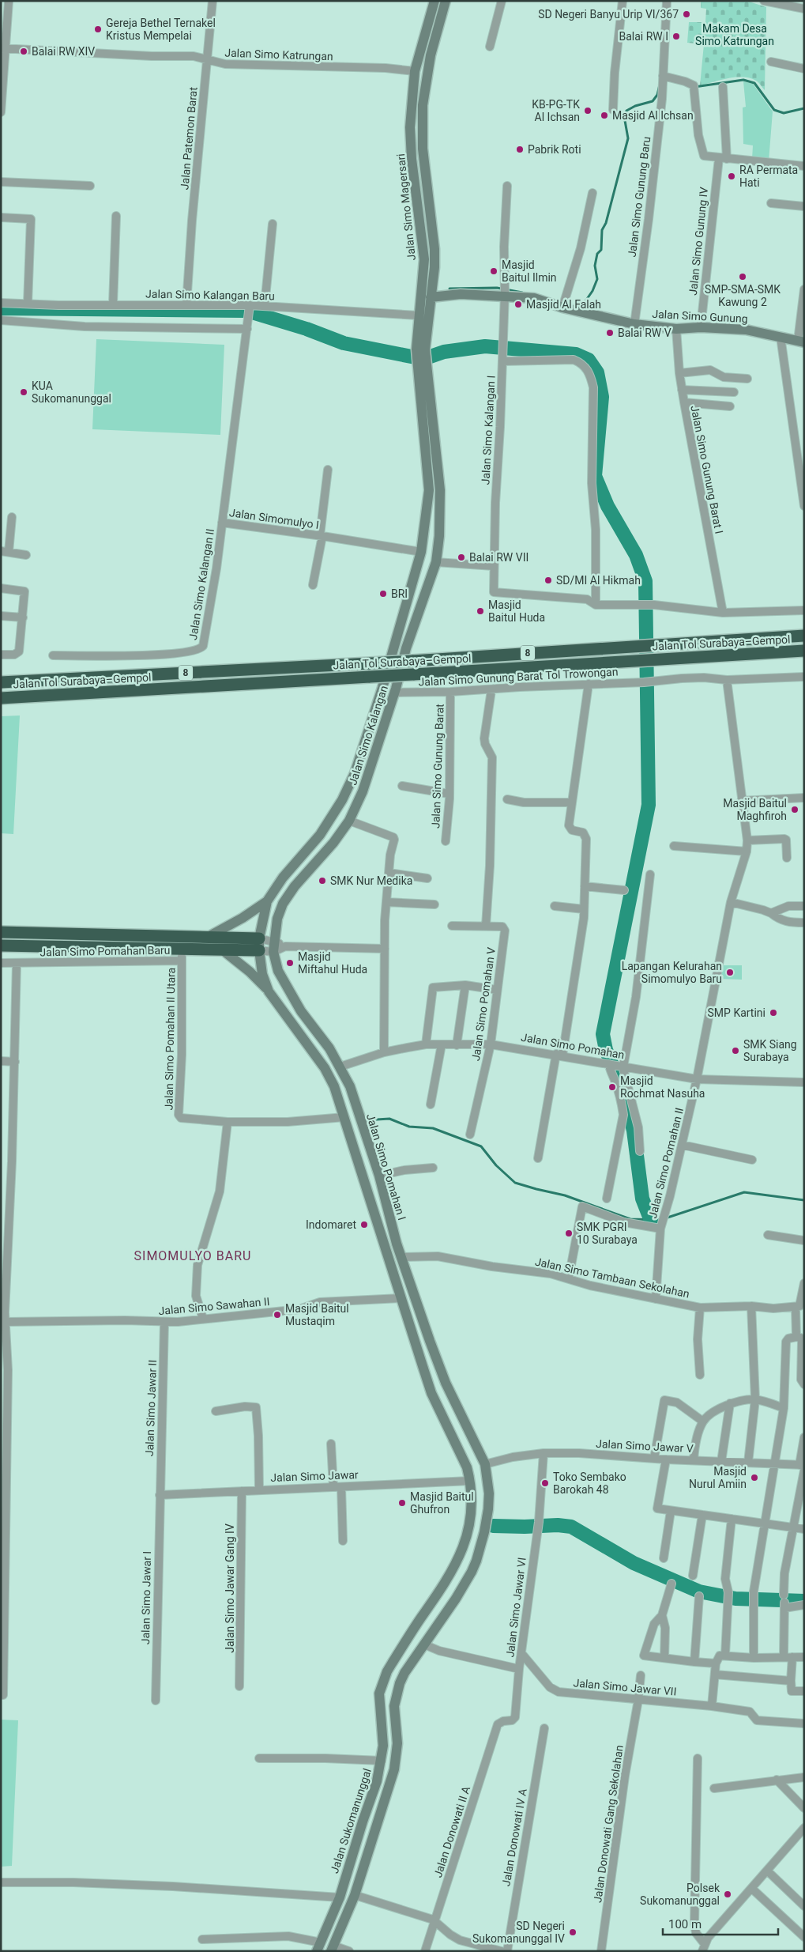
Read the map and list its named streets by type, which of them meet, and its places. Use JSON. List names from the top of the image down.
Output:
{
  "streets": {
    "highway": ["Jalan Tol Surabaya–Gempol", "8"],
    "main road": [
      "Jalan Simo Magersari",
      "Jalan Simo Gunung",
      "Jalan Simo Kalangan",
      "Jalan Simo Pomahan I",
      "Jalan Sukomanunggal"
    ],
    "street": [
      "Jalan Simo Katrungan",
      "Jalan Patemon Barat",
      "Jalan Simo Gunung Baru",
      "Jalan Simo Gunung IV",
      "Jalan Simo Kalangan Baru",
      "Jalan Simo Kalangan I",
      "Jalan Simo Gunung Barat I",
      "Jalan Simomulyo I",
      "Jalan Simo Kalangan II",
      "Jalan Simo Gunung Barat Tol Trowongan",
      "Jalan Simo Gunung Barat",
      "Jalan Simo Pomahan Baru",
      "Jalan Simo Pomahan V",
      "Jalan Simo Pomahan II Utara",
      "Jalan Simo Pomahan",
      "Jalan Simo Pomahan II",
      "Jalan Simo Tambaan Sekolahan",
      "Jalan Simo Sawahan II",
      "Jalan Simo Jawar II",
      "Jalan Simo Jawar V",
      "Jalan Simo Jawar",
      "Jalan Simo Jawar Gang IV",
      "Jalan Simo Jawar I",
      "Jalan Simo Jawar VI",
      "Jalan Simo Jawar VII",
      "Jalan Donowati Gang Sekolahan",
      "Jalan Donowati II A",
      "Jalan Donowati IV A"
    ]
  },
  "crossings": [
    ["Jalan Simo Katrungan", "Jalan Patemon Barat"],
    ["Jalan Simo Katrungan", "Jalan Simo Magersari"],
    ["Jalan Patemon Barat", "Jalan Simo Kalangan Baru"],
    ["Jalan Simo Gunung Baru", "Jalan Simo Gunung"],
    ["Jalan Simo Magersari", "Jalan Simo Kalangan Baru"],
    ["Jalan Simo Magersari", "Jalan Simo Gunung"],
    ["Jalan Simo Magersari", "Jalan Simo Kalangan"],
    ["Jalan Simo Gunung IV", "Jalan Simo Gunung"],
    ["Jalan Simo Kalangan Baru", "Jalan Simomulyo I"],
    ["Jalan Simo Gunung", "Jalan Simo Kalangan I"],
    ["Jalan Simo Gunung", "Jalan Simo Gunung Barat I"],
    ["Jalan Simo Kalangan I", "Jalan Simo Gunung Barat I"],
    ["Jalan Simomulyo I", "Jalan Simo Kalangan II"],
    ["Jalan Simomulyo I", "Jalan Simo Kalangan"],
    ["Jalan Simo Gunung Barat Tol Trowongan", "Jalan Simo Kalangan"],
    ["Jalan Simo Gunung Barat Tol Trowongan", "Jalan Simo Gunung Barat"],
    ["Jalan Simo Gunung Barat Tol Trowongan", "Jalan Simo Pomahan II"],
    ["Jalan Simo Kalangan", "Jalan Simo Pomahan I"],
    ["Jalan Simo Pomahan Baru", "Jalan Simo Pomahan II Utara"],
    ["Jalan Simo Pomahan V", "Jalan Simo Pomahan"],
    ["Jalan Simo Pomahan", "Jalan Simo Pomahan II"],
    ["Jalan Simo Pomahan", "Jalan Simo Pomahan I"],
    ["Jalan Simo Pomahan II", "Jalan Simo Tambaan Sekolahan"],
    ["Jalan Simo Pomahan I", "Jalan Simo Tambaan Sekolahan"],
    ["Jalan Simo Pomahan I", "Jalan Simo Jawar V"],
    ["Jalan Simo Sawahan II", "Jalan Simo Jawar II"],
    ["Jalan Simo Jawar II", "Jalan Simo Jawar"],
    ["Jalan Simo Jawar II", "Jalan Simo Jawar I"],
    ["Jalan Simo Jawar V", "Jalan Simo Jawar VI"],
    ["Jalan Simo Jawar", "Jalan Simo Jawar Gang IV"],
    ["Jalan Simo Jawar", "Jalan Simo Jawar I"],
    ["Jalan Simo Jawar", "Jalan Sukomanunggal"],
    ["Jalan Simo Jawar VI", "Jalan Simo Jawar VII"],
    ["Jalan Simo Jawar VI", "Jalan Donowati II A"],
    ["Jalan Simo Jawar VII", "Jalan Donowati Gang Sekolahan"]
  ],
  "districts": ["SIMOMULYO BARU"],
  "parks": ["Makam Desa Simo Katrungan"],
  "places": [
    "SD Negeri Banyu Urip VI/367",
    "Gereja Bethel Ternakel Kristus Mempelai",
    "Balai RW I",
    "Balai RW XIV",
    "KB-PG-TK Al Ichsan",
    "Masjid Al Ichsan",
    "Pabrik Roti",
    "RA Permata Hati",
    "Masjid Baitul Ilmin",
    "SMP-SMA-SMK Kawung 2",
    "Masjid Al Falah",
    "Balai RW V",
    "KUA Sukomanunggal",
    "Balai RW VII",
    "SD/MI Al Hikmah",
    "BRI",
    "Masjid Baitul Huda",
    "Masjid Baitul Maghfiroh",
    "SMK Nur Medika",
    "Masjid Miftahul Huda",
    "Lapangan Kelurahan Simomulyo Baru",
    "SMP Kartini",
    "SMK Siang Surabaya",
    "Masjid Rochmat Nasuha",
    "Indomaret",
    "SMK PGRI 10 Surabaya",
    "Masjid Baitul Mustaqim",
    "Masjid Nurul Amiin",
    "Toko Sembako Barokah 48",
    "Masjid Baitul Ghufron",
    "Polsek Sukomanunggal",
    "SD Negeri Sukomanunggal IV"
  ],
  "scale_bar": "100 m"
}
